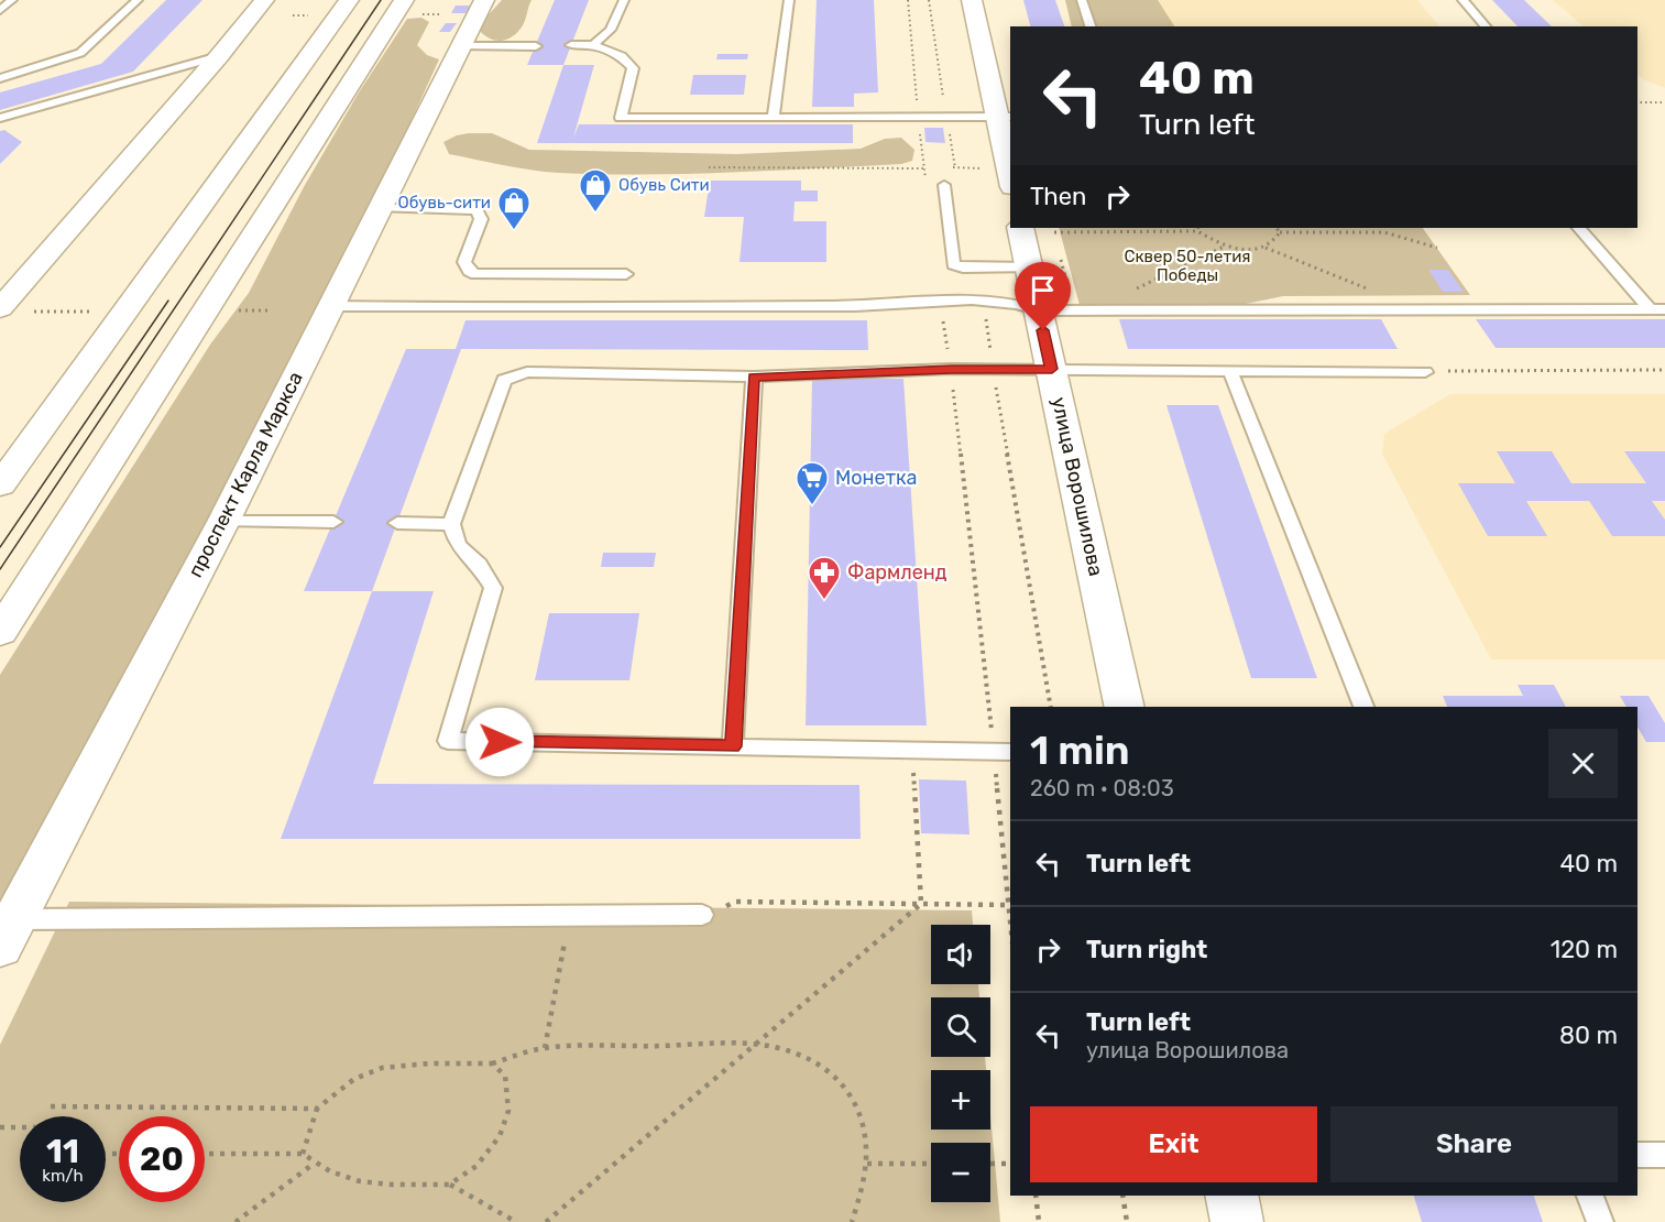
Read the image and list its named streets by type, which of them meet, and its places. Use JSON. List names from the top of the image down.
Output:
{
  "streets": {
    "main road": ["проспект Карла Маркса", "улица Ворошилова"]
  },
  "parks": ["Сквер 50-летия Победы"],
  "places": {
    "shop": ["Обувь Сити", "Обувь-сити"],
    "supermarket": ["Монетка"],
    "pharmacy": ["Фармленд"]
  },
  "page": {
    "turn": ["40 m", "Turn left"],
    "then": "Then",
    "heading": ["1 min", "260 m · 08:03"],
    "list": [
      {
        "name": "Turn left",
        "value": "40 m"
      },
      {
        "name": "Turn right",
        "value": "120 m"
      },
      {
        "name": "Turn left",
        "note": "улица Ворошилова",
        "value": "80 m"
      }
    ],
    "map_buttons": ["+", "−"],
    "buttons": ["Exit", "Share"],
    "speed": "11 km/h",
    "limit": "20"
  }
}
